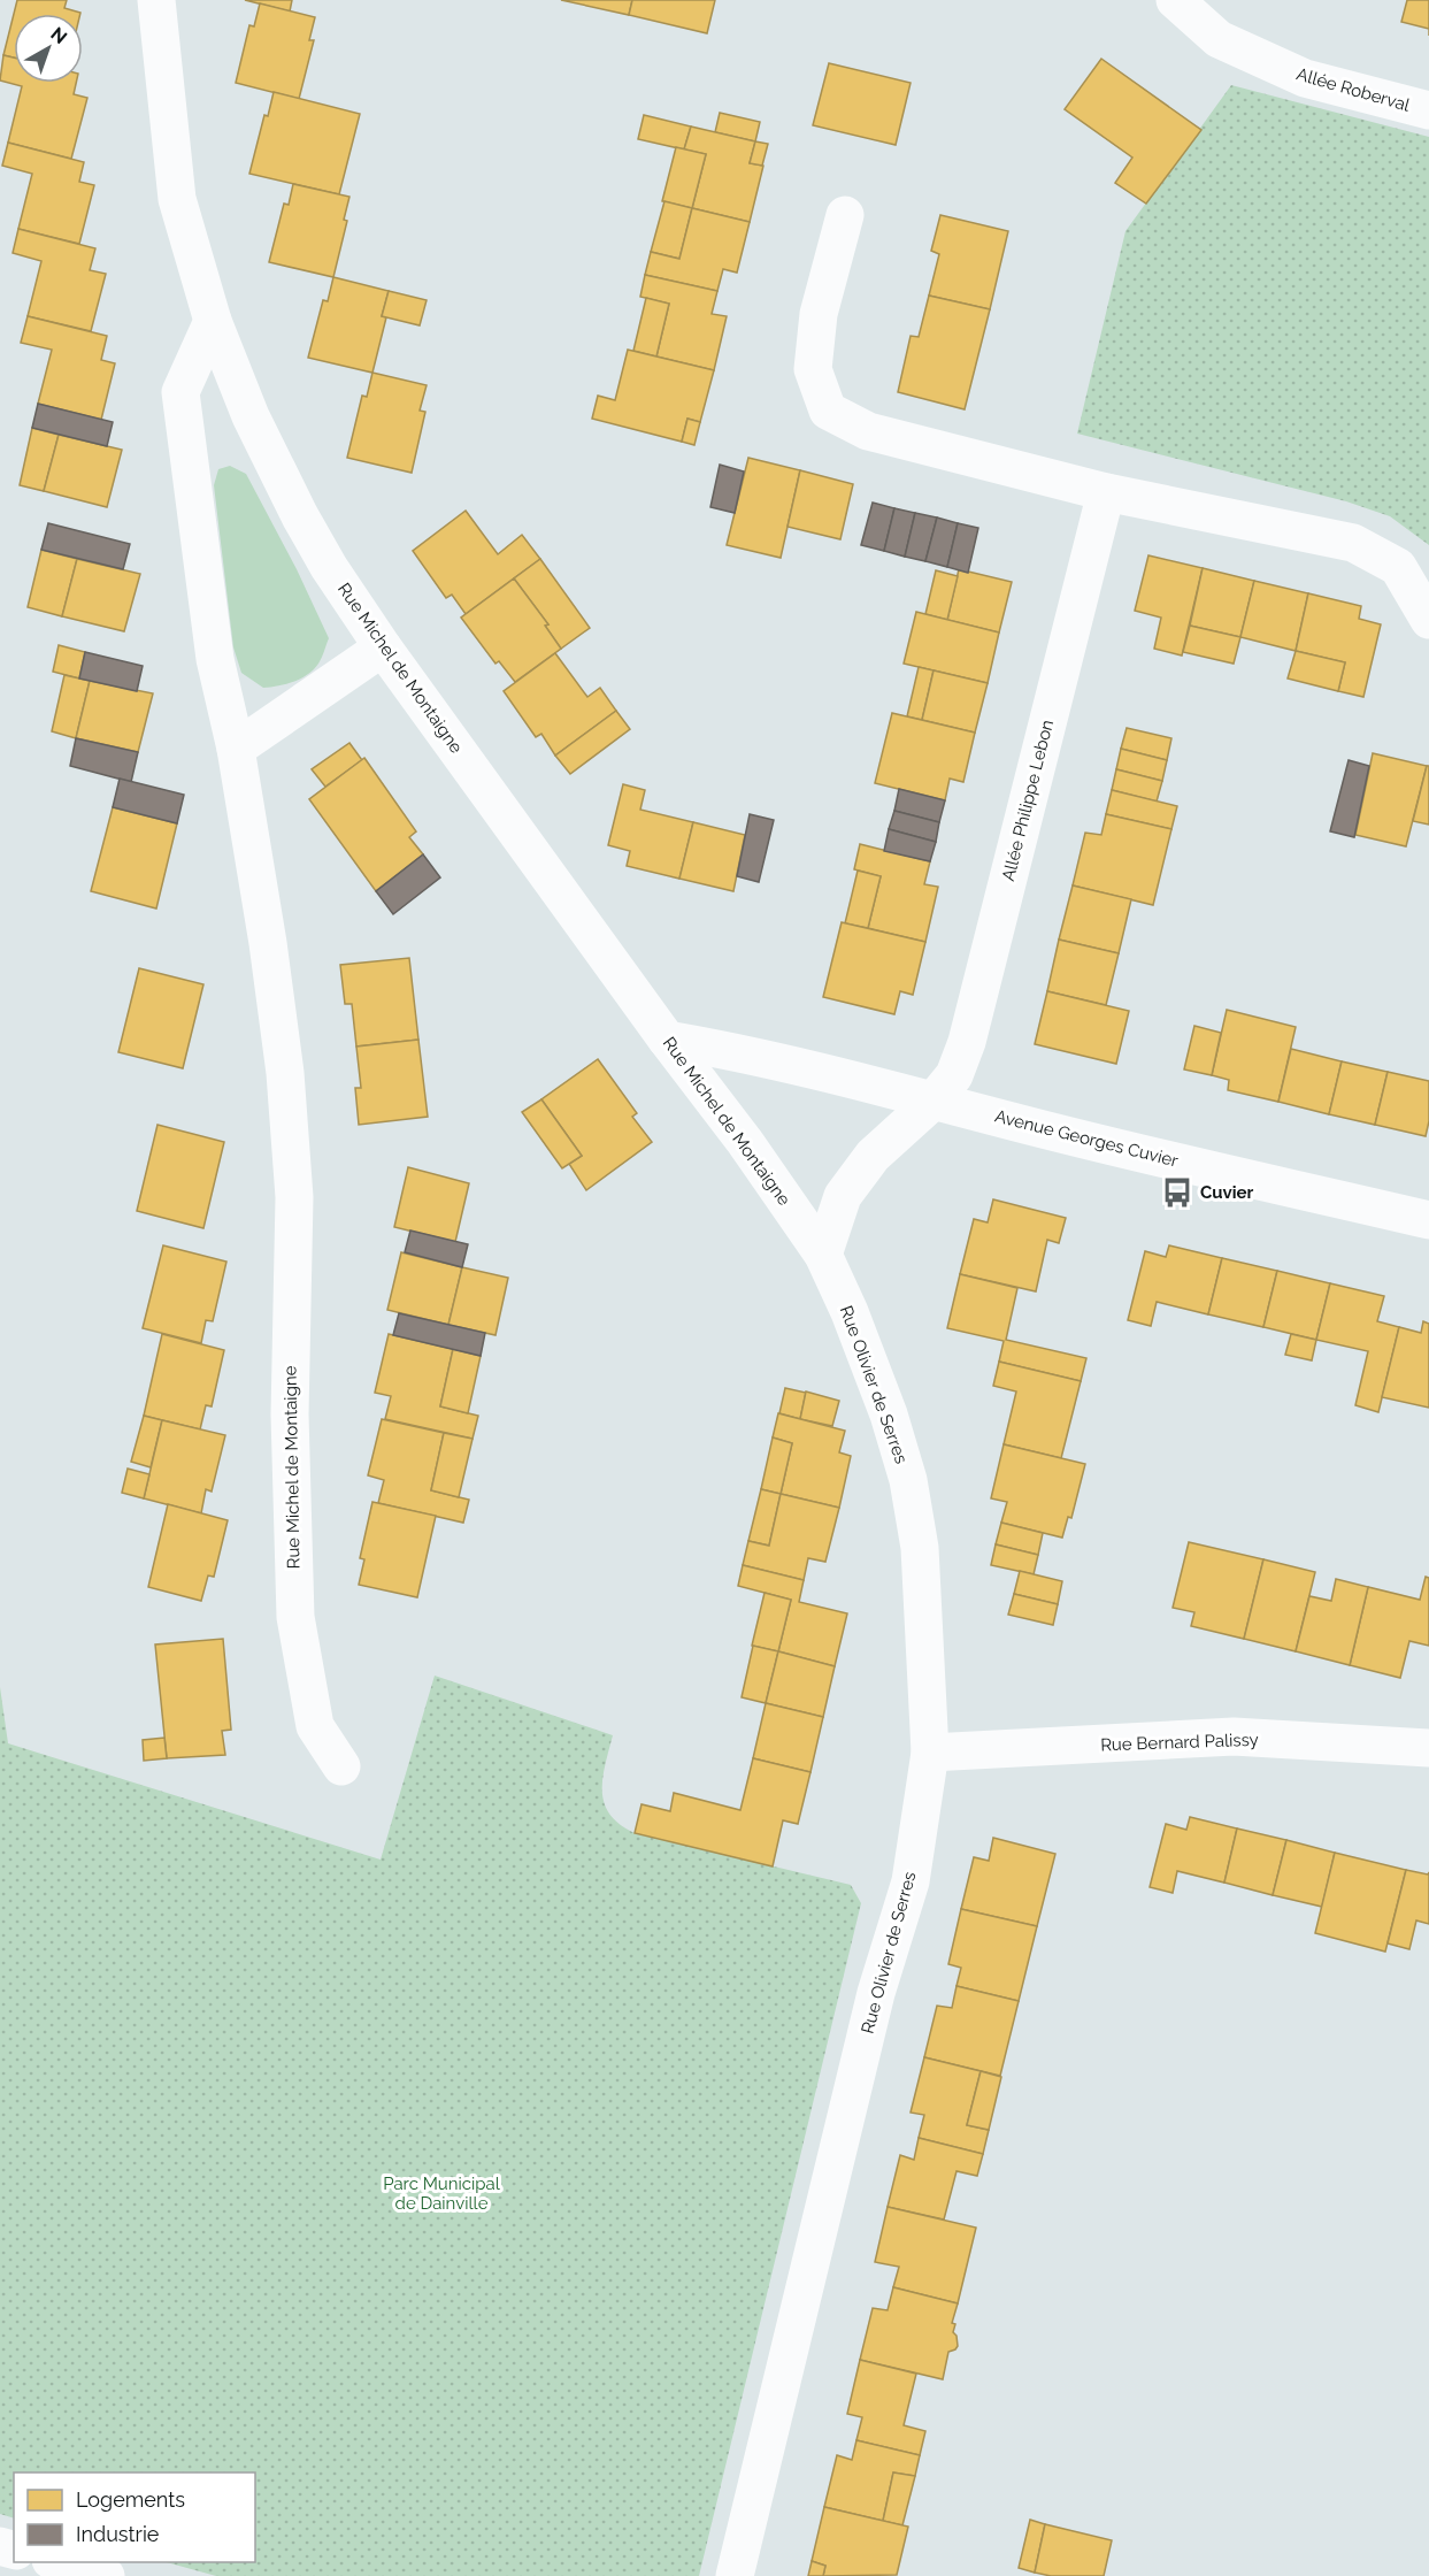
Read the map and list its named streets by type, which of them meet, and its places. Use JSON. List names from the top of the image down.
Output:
{
  "streets": {
    "street": [
      "Allée Roberval",
      "Rue Michel de Montaigne",
      "Allée Philippe Lebon",
      "Avenue Georges Cuvier",
      "Rue Olivier de Serres",
      "Rue Bernard Palissy"
    ]
  },
  "crossings": [
    ["Rue Michel de Montaigne", "Avenue Georges Cuvier"],
    ["Rue Michel de Montaigne", "Rue Olivier de Serres"],
    ["Allée Philippe Lebon", "Avenue Georges Cuvier"],
    ["Rue Olivier de Serres", "Rue Bernard Palissy"]
  ],
  "parks": ["Parc Municipal de Dainville"],
  "places": {
    "bus stop": ["Cuvier"]
  },
  "legend": ["Logements", "Industrie"],
  "north": "top right"
}
